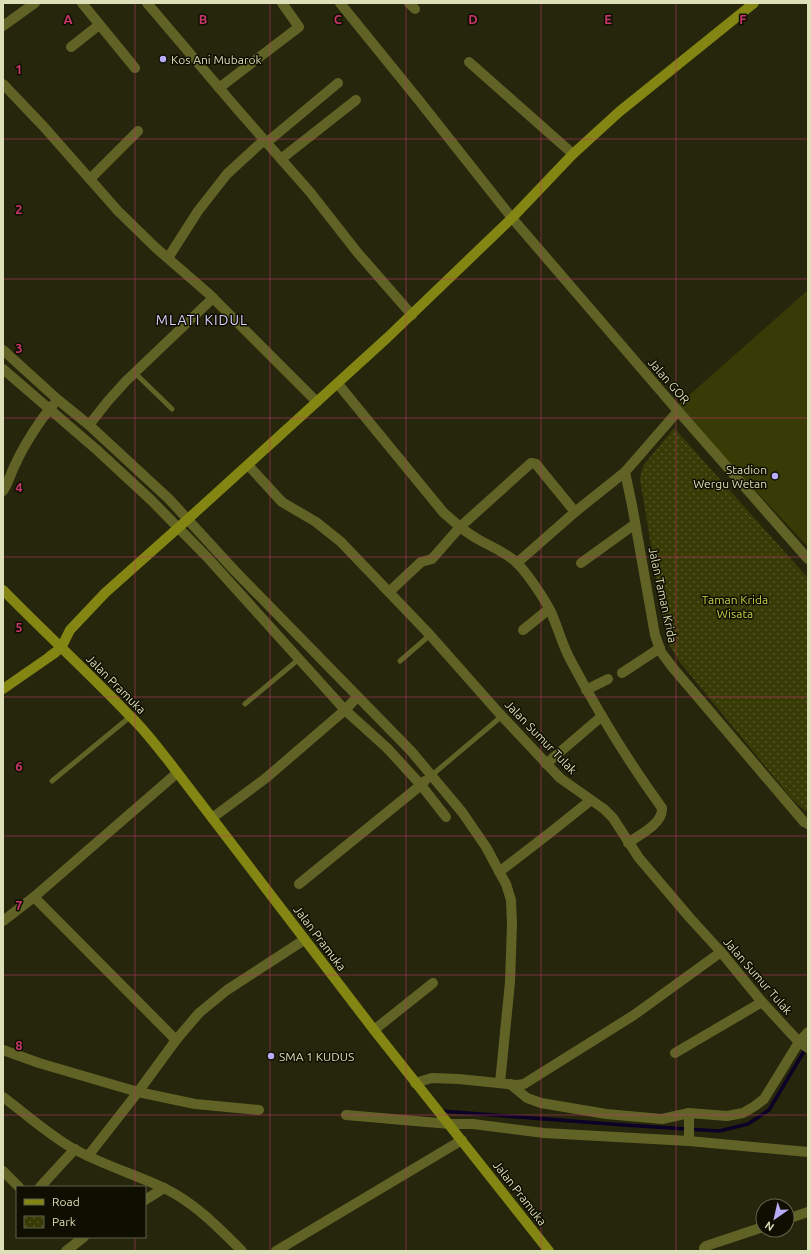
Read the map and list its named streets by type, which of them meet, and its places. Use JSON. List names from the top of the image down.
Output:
{
  "streets": {
    "street": [
      "Jalan GOR",
      "Jalan Taman Krida",
      "Jalan Pramuka",
      "Jalan Sumur Tulak"
    ]
  },
  "districts": ["MLATI KIDUL"],
  "parks": ["Taman Krida Wisata"],
  "places": ["Kos Ani Mubarok", "Stadion Wergu Wetan", "SMA 1 KUDUS"],
  "legend": ["Road", "Park"],
  "north": "bottom left",
  "grid": {
    "columns": [
      "A",
      "B",
      "C",
      "D",
      "E",
      "F"
    ],
    "rows": [
      "1",
      "2",
      "3",
      "4",
      "5",
      "6",
      "7",
      "8"
    ]
  }
}
